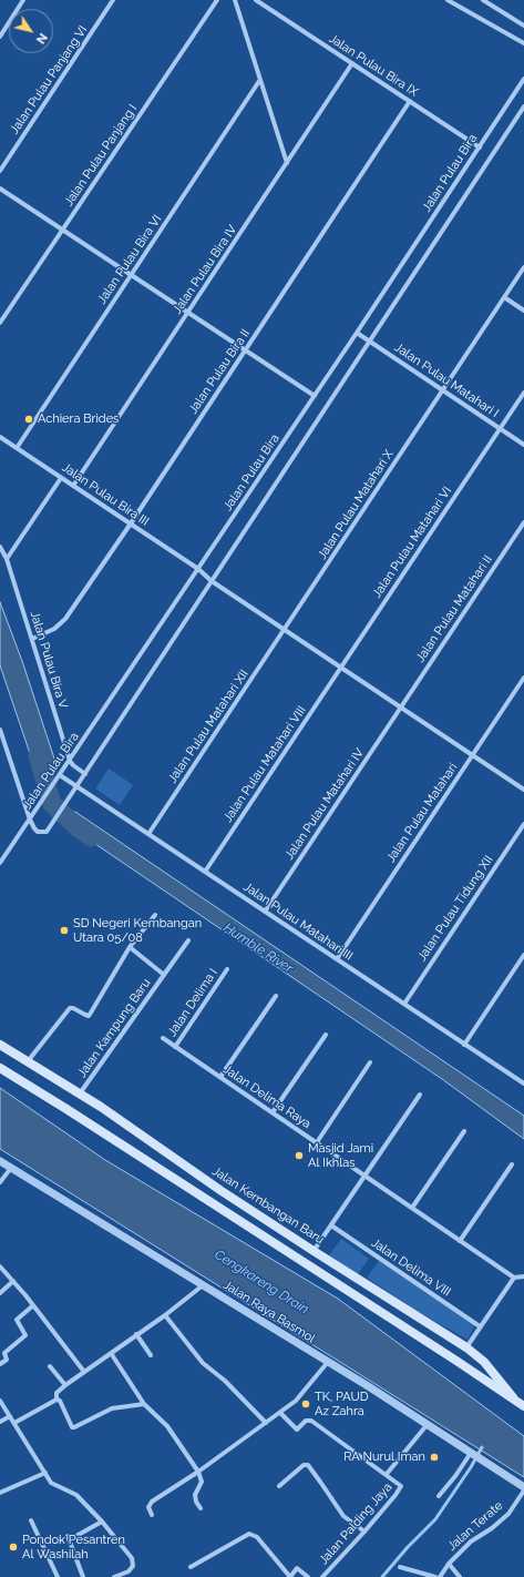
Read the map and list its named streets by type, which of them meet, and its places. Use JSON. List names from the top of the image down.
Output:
{
  "streets": {
    "main road": ["Jalan Kembangan Baru"],
    "street": [
      "Jalan Pulau Bira IX",
      "Jalan Pulau Panjang VI",
      "Jalan Pulau Panjang I",
      "Jalan Pulau Bira",
      "Jalan Pulau Bira VI",
      "Jalan Pulau Bira IV",
      "Jalan Pulau Bira II",
      "Jalan Pulau Matahari I",
      "Jalan Pulau Bira III",
      "Jalan Pulau Matahari X",
      "Jalan Pulau Matahari VI",
      "Jalan Pulau Matahari II",
      "Jalan Pulau Bira V",
      "Jalan Pulau Matahari XII",
      "Jalan Pulau Matahari VIII",
      "Jalan Pulau Matahari IV",
      "Jalan Pulau Matahari",
      "Jalan Pulau Tidung XII",
      "Jalan Pulau Matahari III",
      "Jalan Delima I",
      "Jalan Kampung Baru",
      "Jalan Delima Raya",
      "Jalan Delima VIII",
      "Jalan Raya Basmol",
      "Jalan Palding Jaya",
      "Jalan Terate"
    ]
  },
  "crossings": [
    ["Jalan Pulau Bira IX", "Jalan Pulau Bira"],
    ["Jalan Pulau Bira IX", "Jalan Pulau Bira IV"],
    ["Jalan Pulau Bira IX", "Jalan Pulau Bira II"],
    ["Jalan Pulau Bira", "Jalan Pulau Matahari I"],
    ["Jalan Pulau Bira", "Jalan Pulau Bira III"],
    ["Jalan Pulau Bira", "Jalan Pulau Bira V"],
    ["Jalan Pulau Bira", "Jalan Pulau Matahari III"],
    ["Jalan Pulau Bira VI", "Jalan Pulau Bira III"],
    ["Jalan Pulau Bira IV", "Jalan Pulau Bira III"],
    ["Jalan Pulau Bira II", "Jalan Pulau Bira III"],
    ["Jalan Pulau Bira II", "Jalan Pulau Bira V"],
    ["Jalan Pulau Matahari I", "Jalan Pulau Matahari X"],
    ["Jalan Pulau Matahari I", "Jalan Pulau Matahari VI"],
    ["Jalan Pulau Matahari X", "Jalan Pulau Matahari XII"],
    ["Jalan Pulau Matahari VI", "Jalan Pulau Matahari VIII"],
    ["Jalan Pulau Matahari II", "Jalan Pulau Matahari IV"],
    ["Jalan Pulau Matahari XII", "Jalan Pulau Matahari III"],
    ["Jalan Pulau Matahari VIII", "Jalan Pulau Matahari III"],
    ["Jalan Pulau Matahari IV", "Jalan Pulau Matahari III"],
    ["Jalan Pulau Matahari", "Jalan Pulau Matahari III"],
    ["Jalan Pulau Tidung XII", "Jalan Pulau Matahari III"],
    ["Jalan Delima I", "Jalan Delima Raya"],
    ["Jalan Kampung Baru", "Jalan Kembangan Baru"],
    ["Jalan Raya Basmol", "Jalan Palding Jaya"],
    ["Jalan Raya Basmol", "Jalan Terate"]
  ],
  "water": ["Humble River", "Cengkareng Drain"],
  "places": [
    "Achiera Brides",
    "SD Negeri Kembangan Utara 05/08",
    "Masjid Jami Al Ikhlas",
    "TK, PAUD Az Zahra",
    "RA Nurul Iman",
    "Pondok Pesantren Al Washilah"
  ],
  "north": "bottom right"
}
